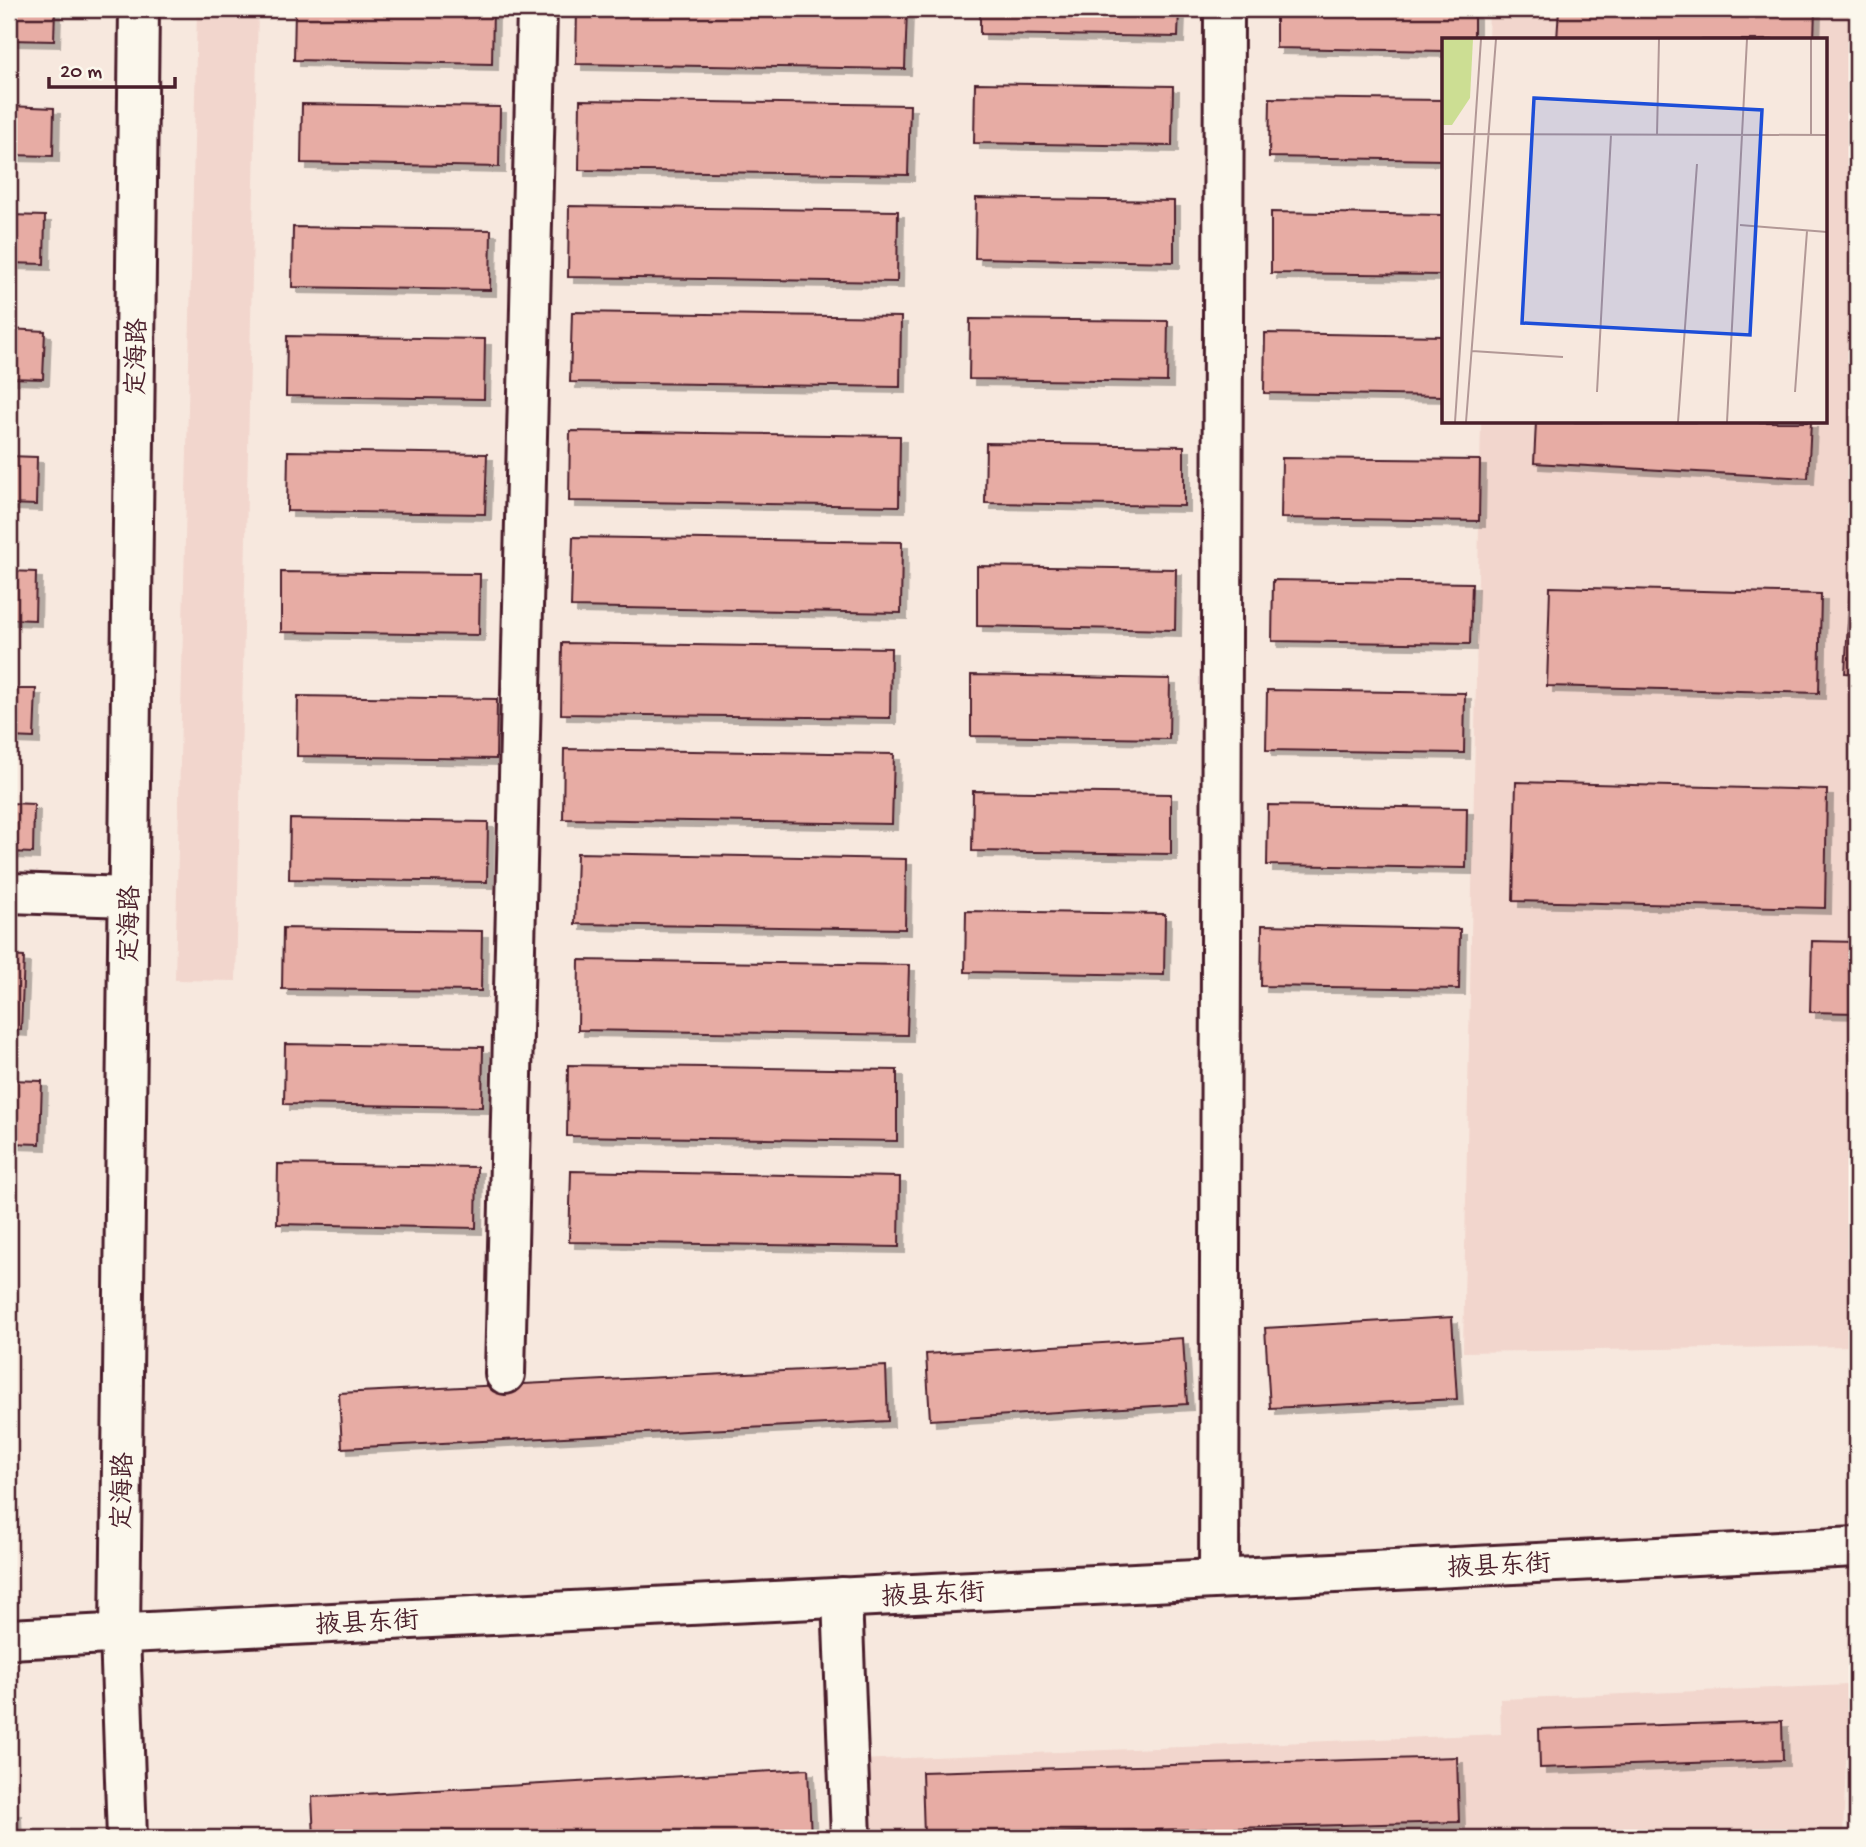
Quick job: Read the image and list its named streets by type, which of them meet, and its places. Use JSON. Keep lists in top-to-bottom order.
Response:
{
  "streets": {
    "street": ["定海路", "掖县东街"]
  },
  "crossings": [
    ["定海路", "掖县东街"]
  ],
  "scale_bar": "20 m"
}
